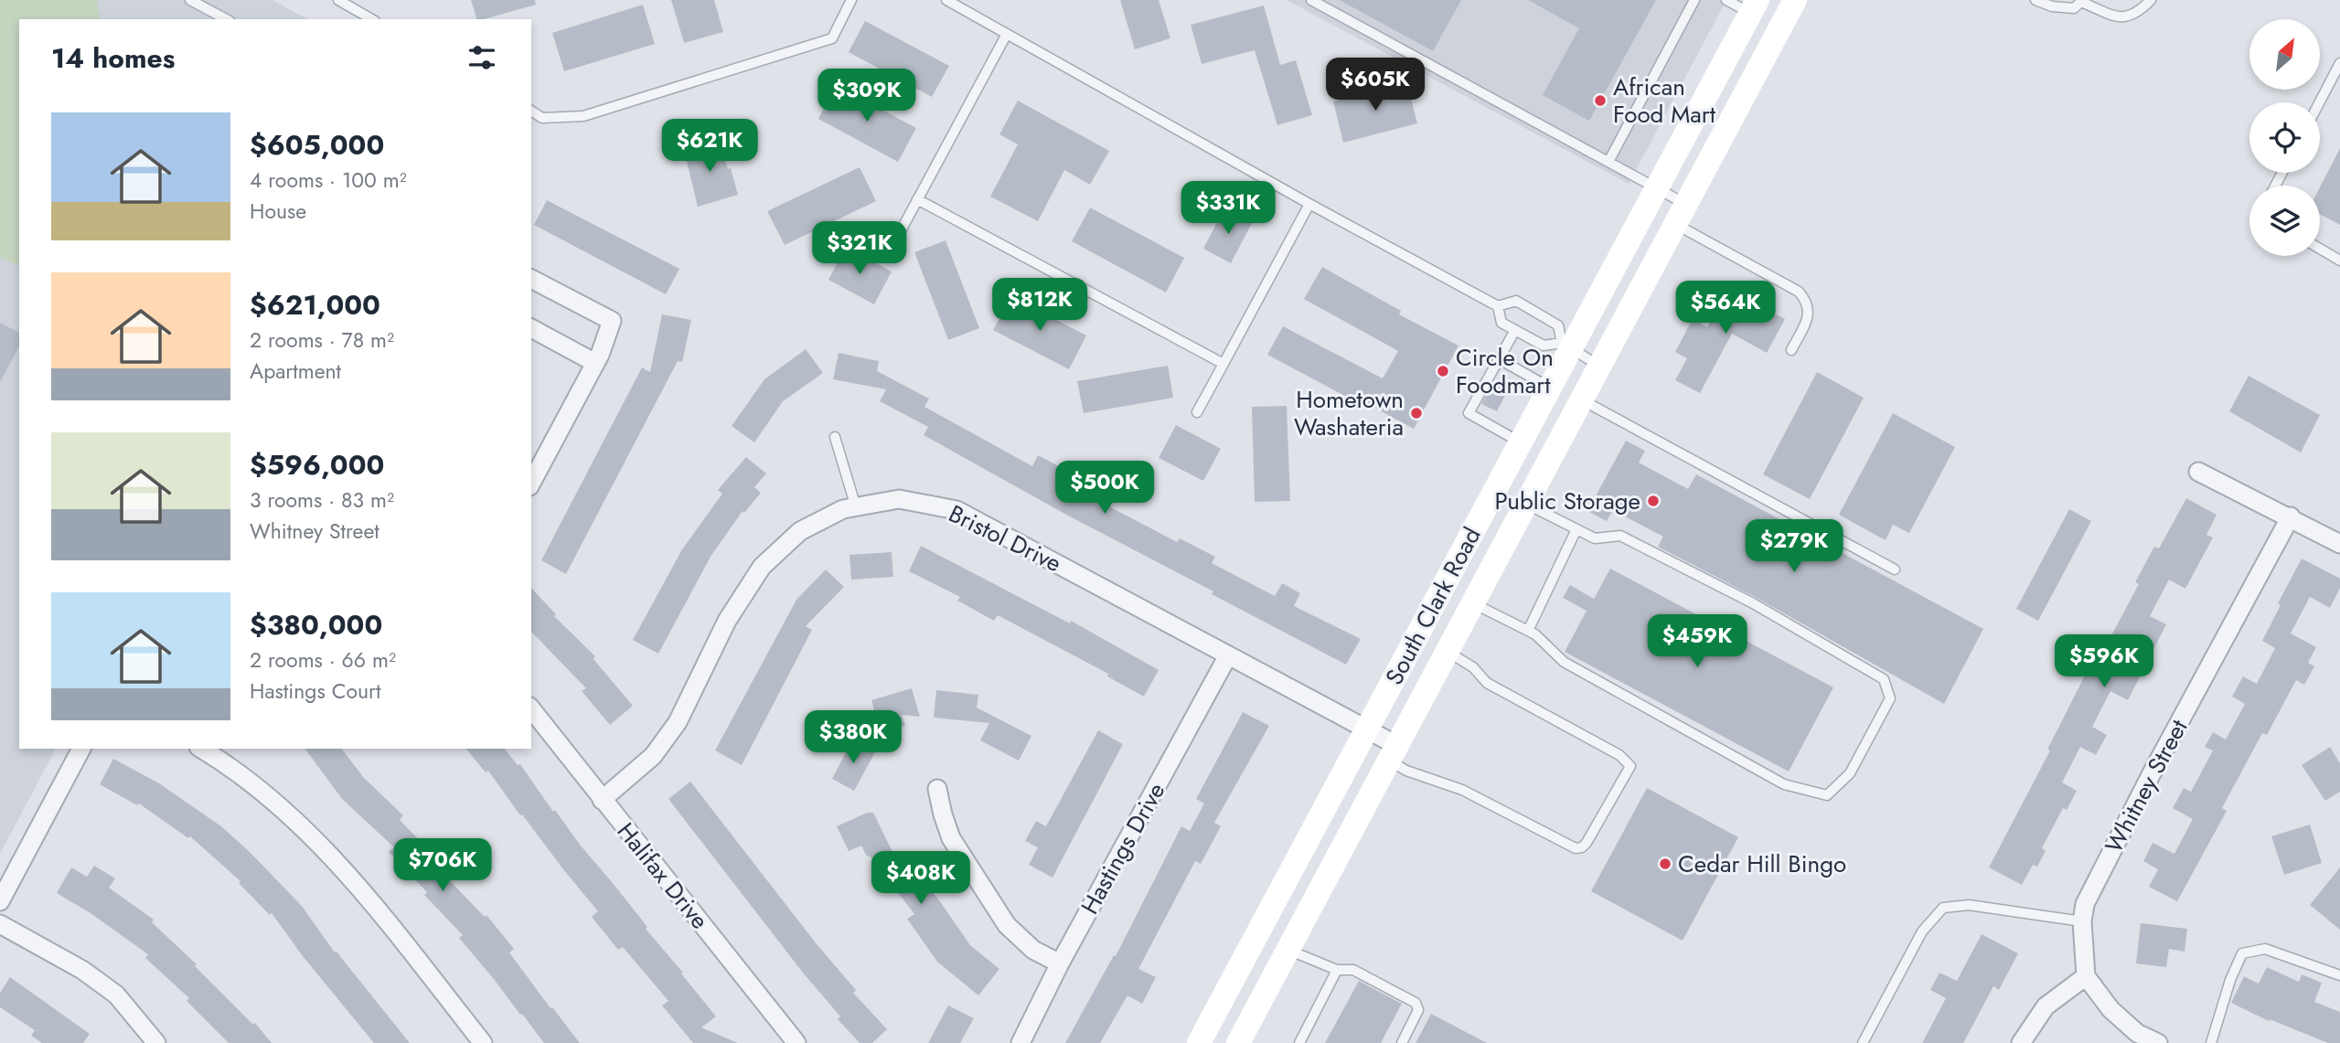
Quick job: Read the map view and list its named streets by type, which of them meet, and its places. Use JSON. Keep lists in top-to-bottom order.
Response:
{
  "streets": {
    "main road": ["South Clark Road"],
    "street": [
      "Bristol Drive",
      "Whitney Street",
      "Hastings Drive",
      "Halifax Drive"
    ]
  },
  "crossings": [
    ["Bristol Drive", "South Clark Road"],
    ["Bristol Drive", "Hastings Drive"],
    ["Bristol Drive", "Halifax Drive"]
  ],
  "places": [
    "African Food Mart",
    "Circle On Foodmart",
    "Hometown Washateria",
    "Public Storage",
    "Cedar Hill Bingo"
  ],
  "north": "top right",
  "page": {
    "heading": "14 homes",
    "price": [
      "$605K",
      "$309K",
      "$621K",
      "$331K",
      "$321K",
      "$812K",
      "$564K",
      "$500K",
      "$279K",
      "$459K",
      "$596K",
      "$380K",
      "$706K",
      "$408K"
    ],
    "list": [
      {
        "name": "$605,000",
        "note": "4 rooms · 100 m² · House"
      },
      {
        "name": "$621,000",
        "note": "2 rooms · 78 m² · Apartment"
      },
      {
        "name": "$596,000",
        "note": "3 rooms · 83 m² · Whitney Street"
      },
      {
        "name": "$380,000",
        "note": "2 rooms · 66 m² · Hastings Court"
      }
    ]
  }
}
